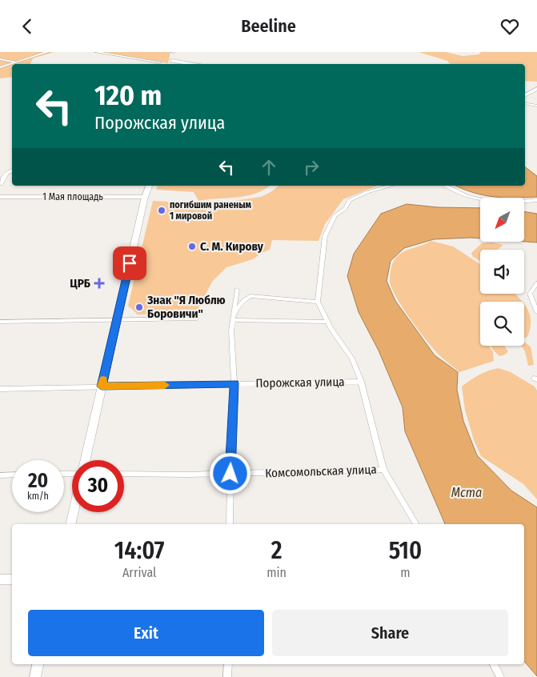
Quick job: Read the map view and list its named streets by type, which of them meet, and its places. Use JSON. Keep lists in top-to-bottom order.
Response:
{
  "streets": {
    "street": ["1 Мая площадь", "Порожская улица", "Комсомольская улица"]
  },
  "water": ["Мста"],
  "places": {
    "other": ["погибшим раненым 1 мировой", "С. М. Кирову", "Знак \"Я Люблю Боровичи\""],
    "health": ["ЦРБ"]
  },
  "north": "bottom left",
  "page": {
    "header": "Beeline",
    "turn": ["120 m", "Порожская улица"],
    "speed": "20 km/h",
    "limit": "30",
    "eta": [
      "14:07",
      "Arrival",
      "2",
      "min",
      "510",
      "m"
    ],
    "buttons": ["Exit", "Share"]
  }
}
